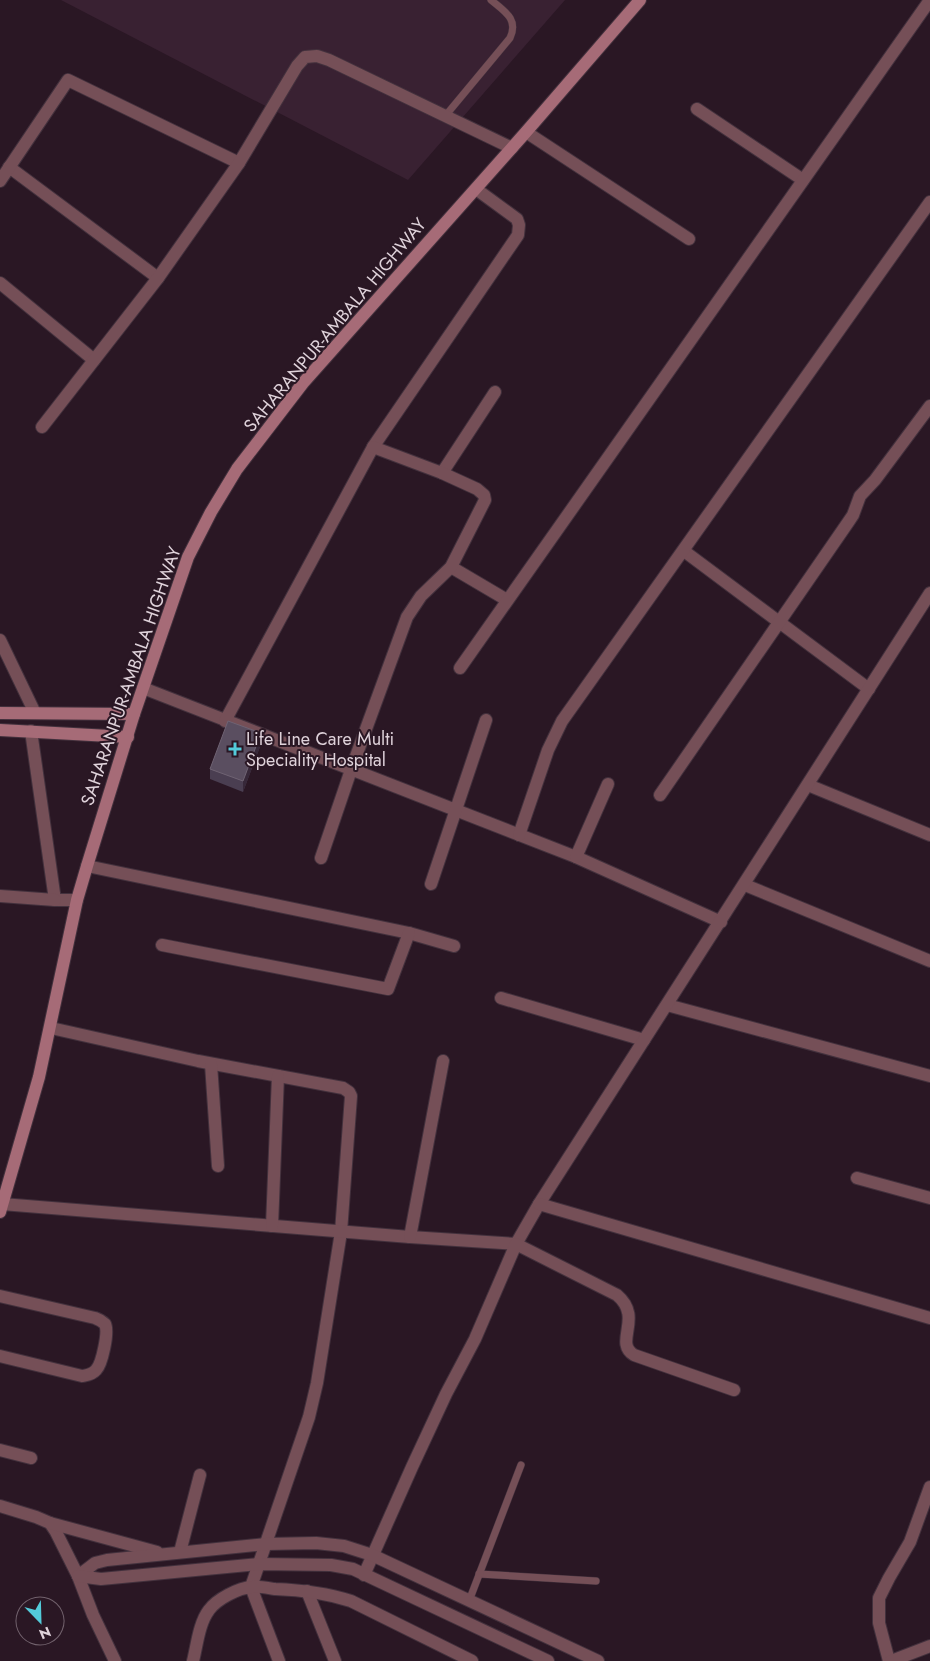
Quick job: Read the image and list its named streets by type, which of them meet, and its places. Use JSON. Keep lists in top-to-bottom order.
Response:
{
  "streets": {
    "main road": ["SAHARANPUR-AMBALA HIGHWAY"]
  },
  "places": {
    "health": ["Life Line Care Multi Speciality Hospital"]
  },
  "north": "bottom right"
}
